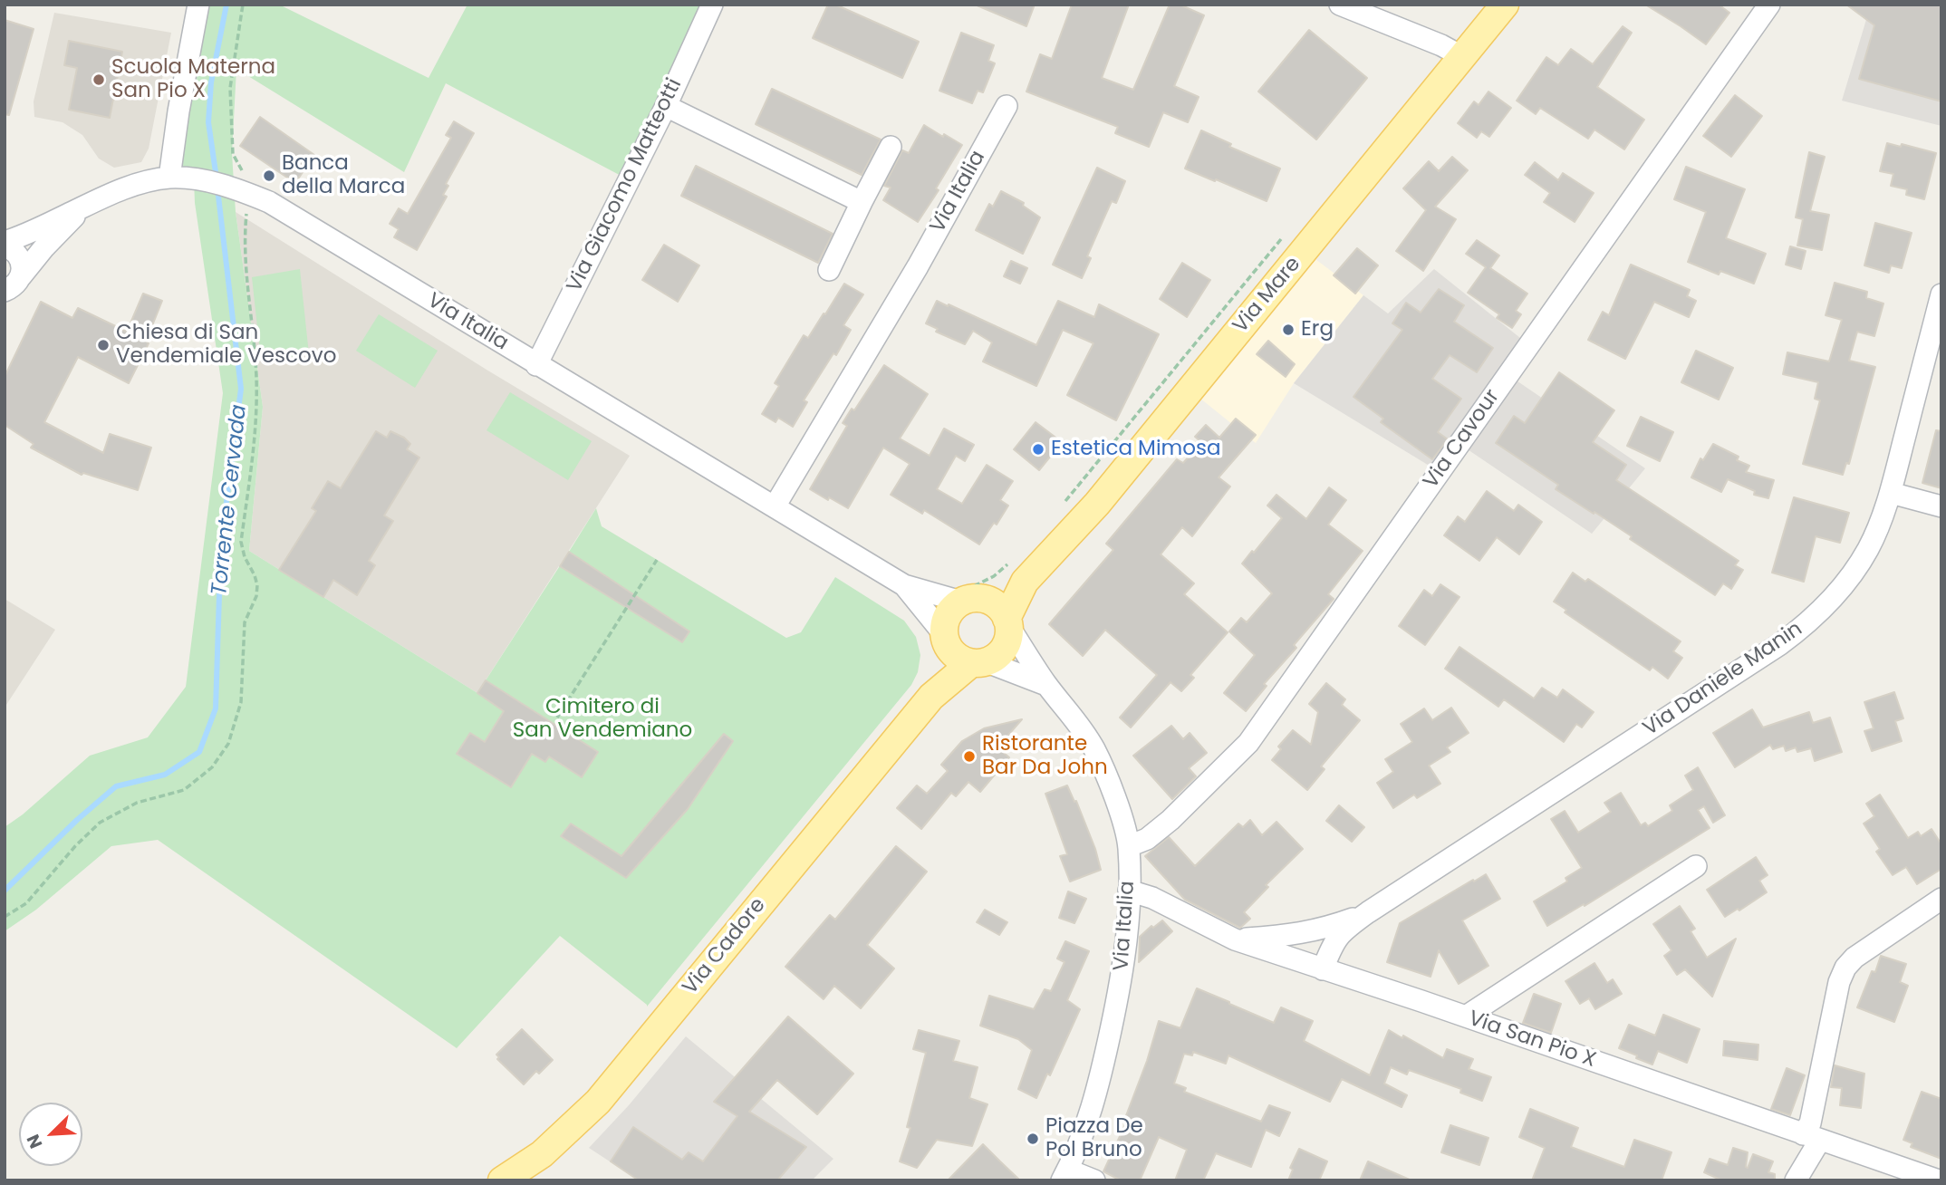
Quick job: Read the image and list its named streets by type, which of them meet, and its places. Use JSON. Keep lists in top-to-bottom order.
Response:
{
  "streets": {
    "main road": ["Via Mare", "Via Cadore"],
    "street": [
      "Via Giacomo Matteotti",
      "Via Italia",
      "Via Cavour",
      "Via Daniele Manin",
      "Via San Pio X"
    ]
  },
  "crossings": [
    ["Via Giacomo Matteotti", "Via Italia"],
    ["Via Italia", "Via Mare"],
    ["Via Italia", "Via Cavour"],
    ["Via Italia", "Via Cadore"],
    ["Via Italia", "Via San Pio X"],
    ["Via Mare", "Via Cadore"],
    ["Via Daniele Manin", "Via San Pio X"]
  ],
  "water": ["Torrente Cervada"],
  "parks": ["Cimitero di San Vendemiano"],
  "places": [
    "Scuola Materna San Pio X",
    "Banca della Marca",
    "Erg",
    "Chiesa di San Vendemiale Vescovo",
    "Estetica Mimosa",
    "Ristorante Bar Da John",
    "Piazza De Pol Bruno"
  ],
  "north": "bottom left"
}
